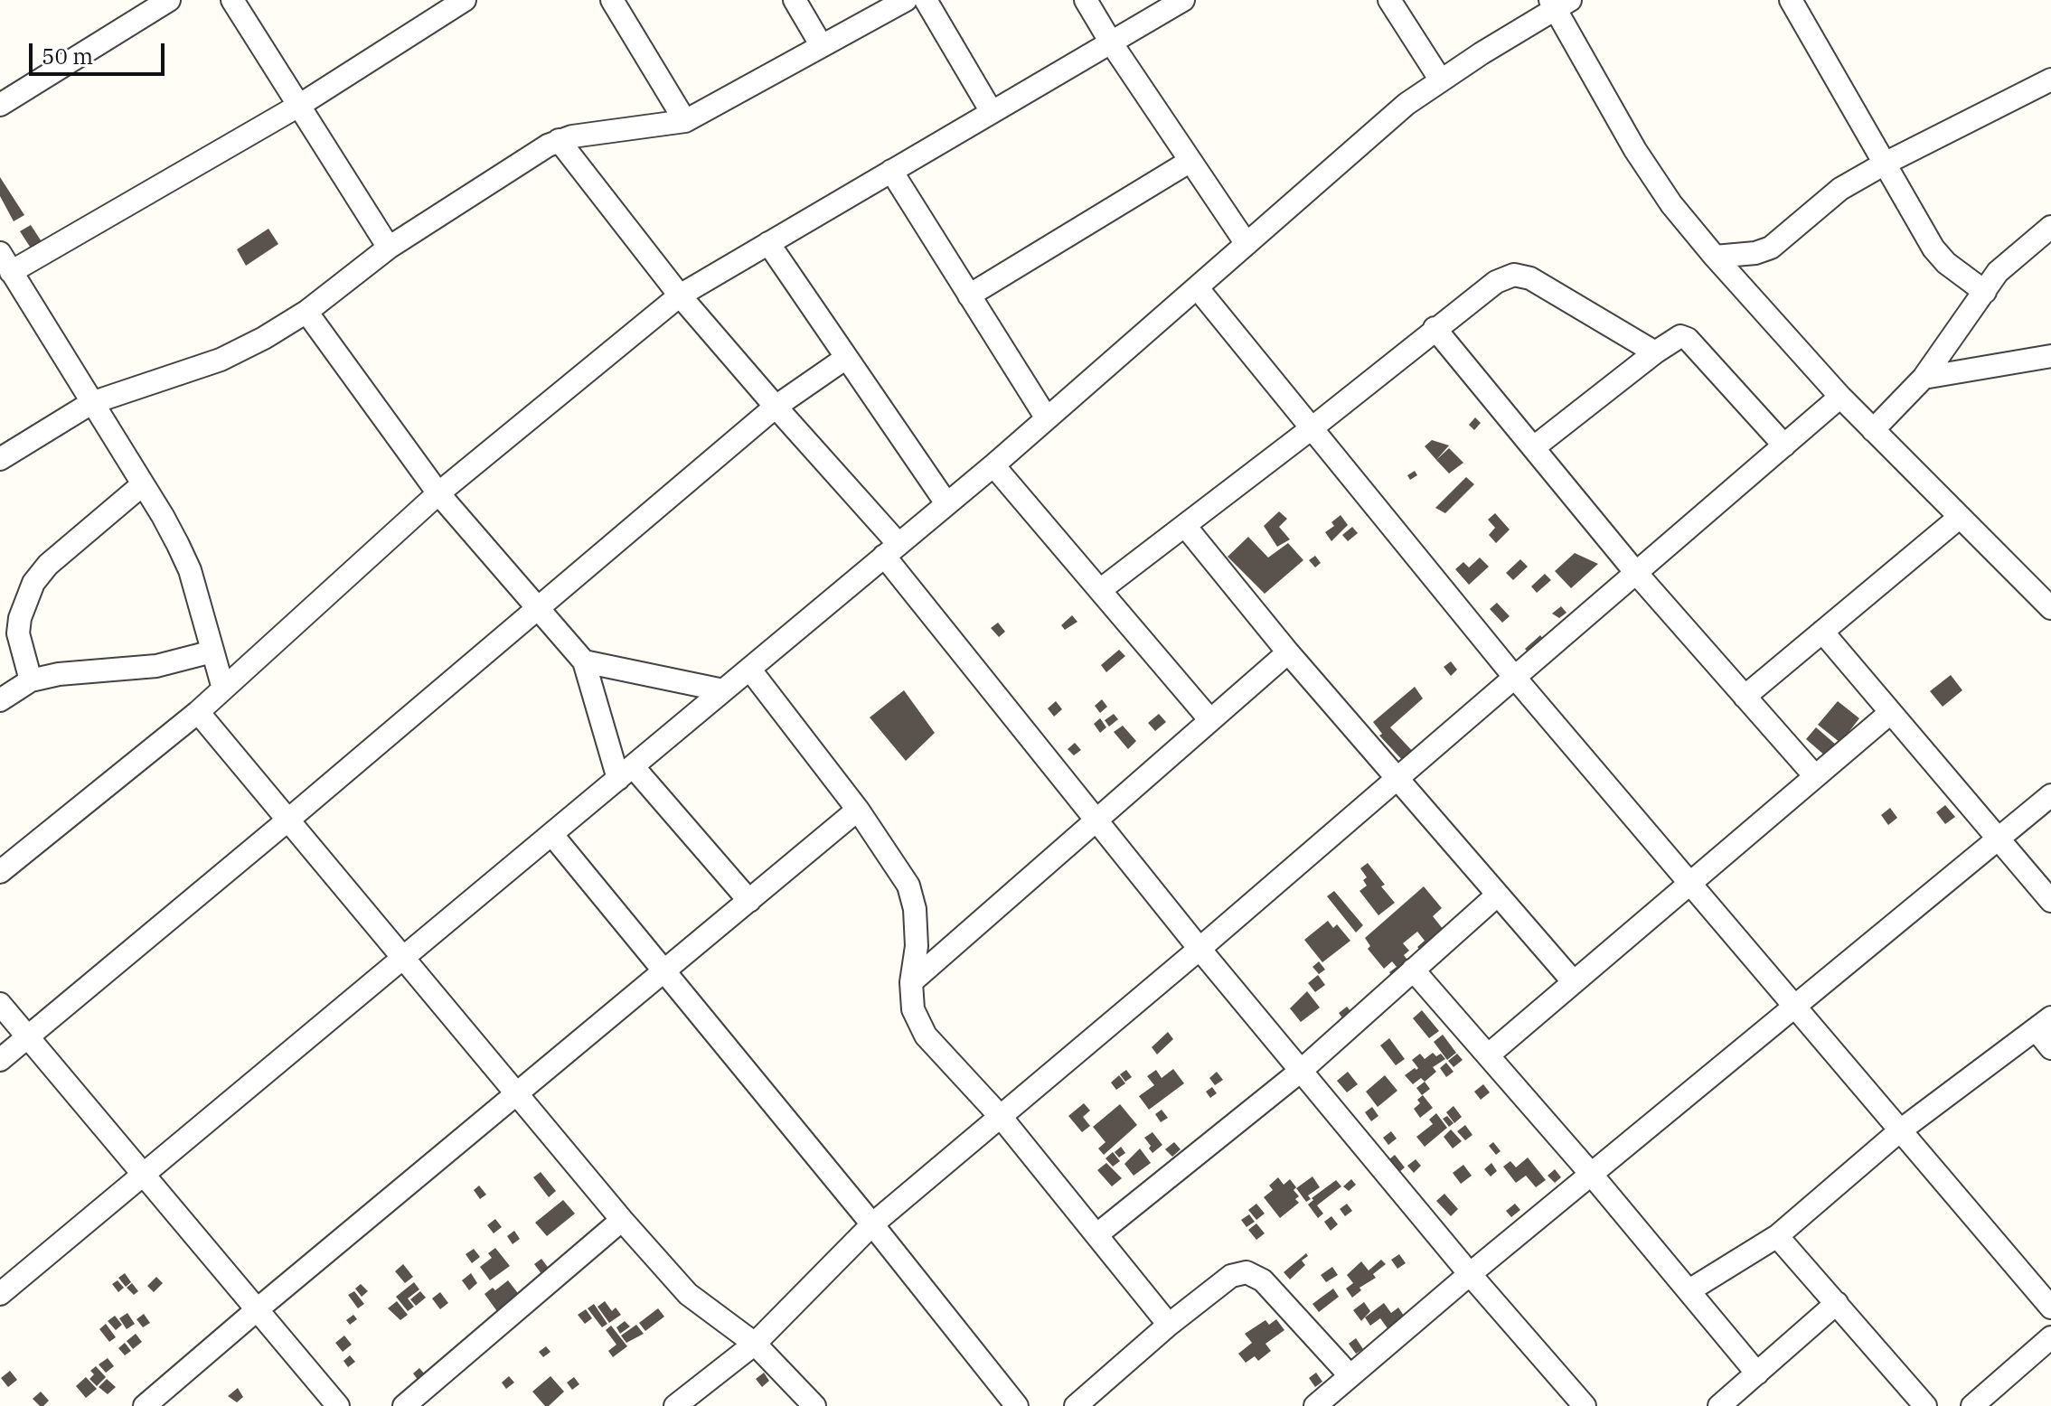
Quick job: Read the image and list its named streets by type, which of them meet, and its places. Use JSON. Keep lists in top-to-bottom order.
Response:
{
  "scale_bar": "50 m"
}
